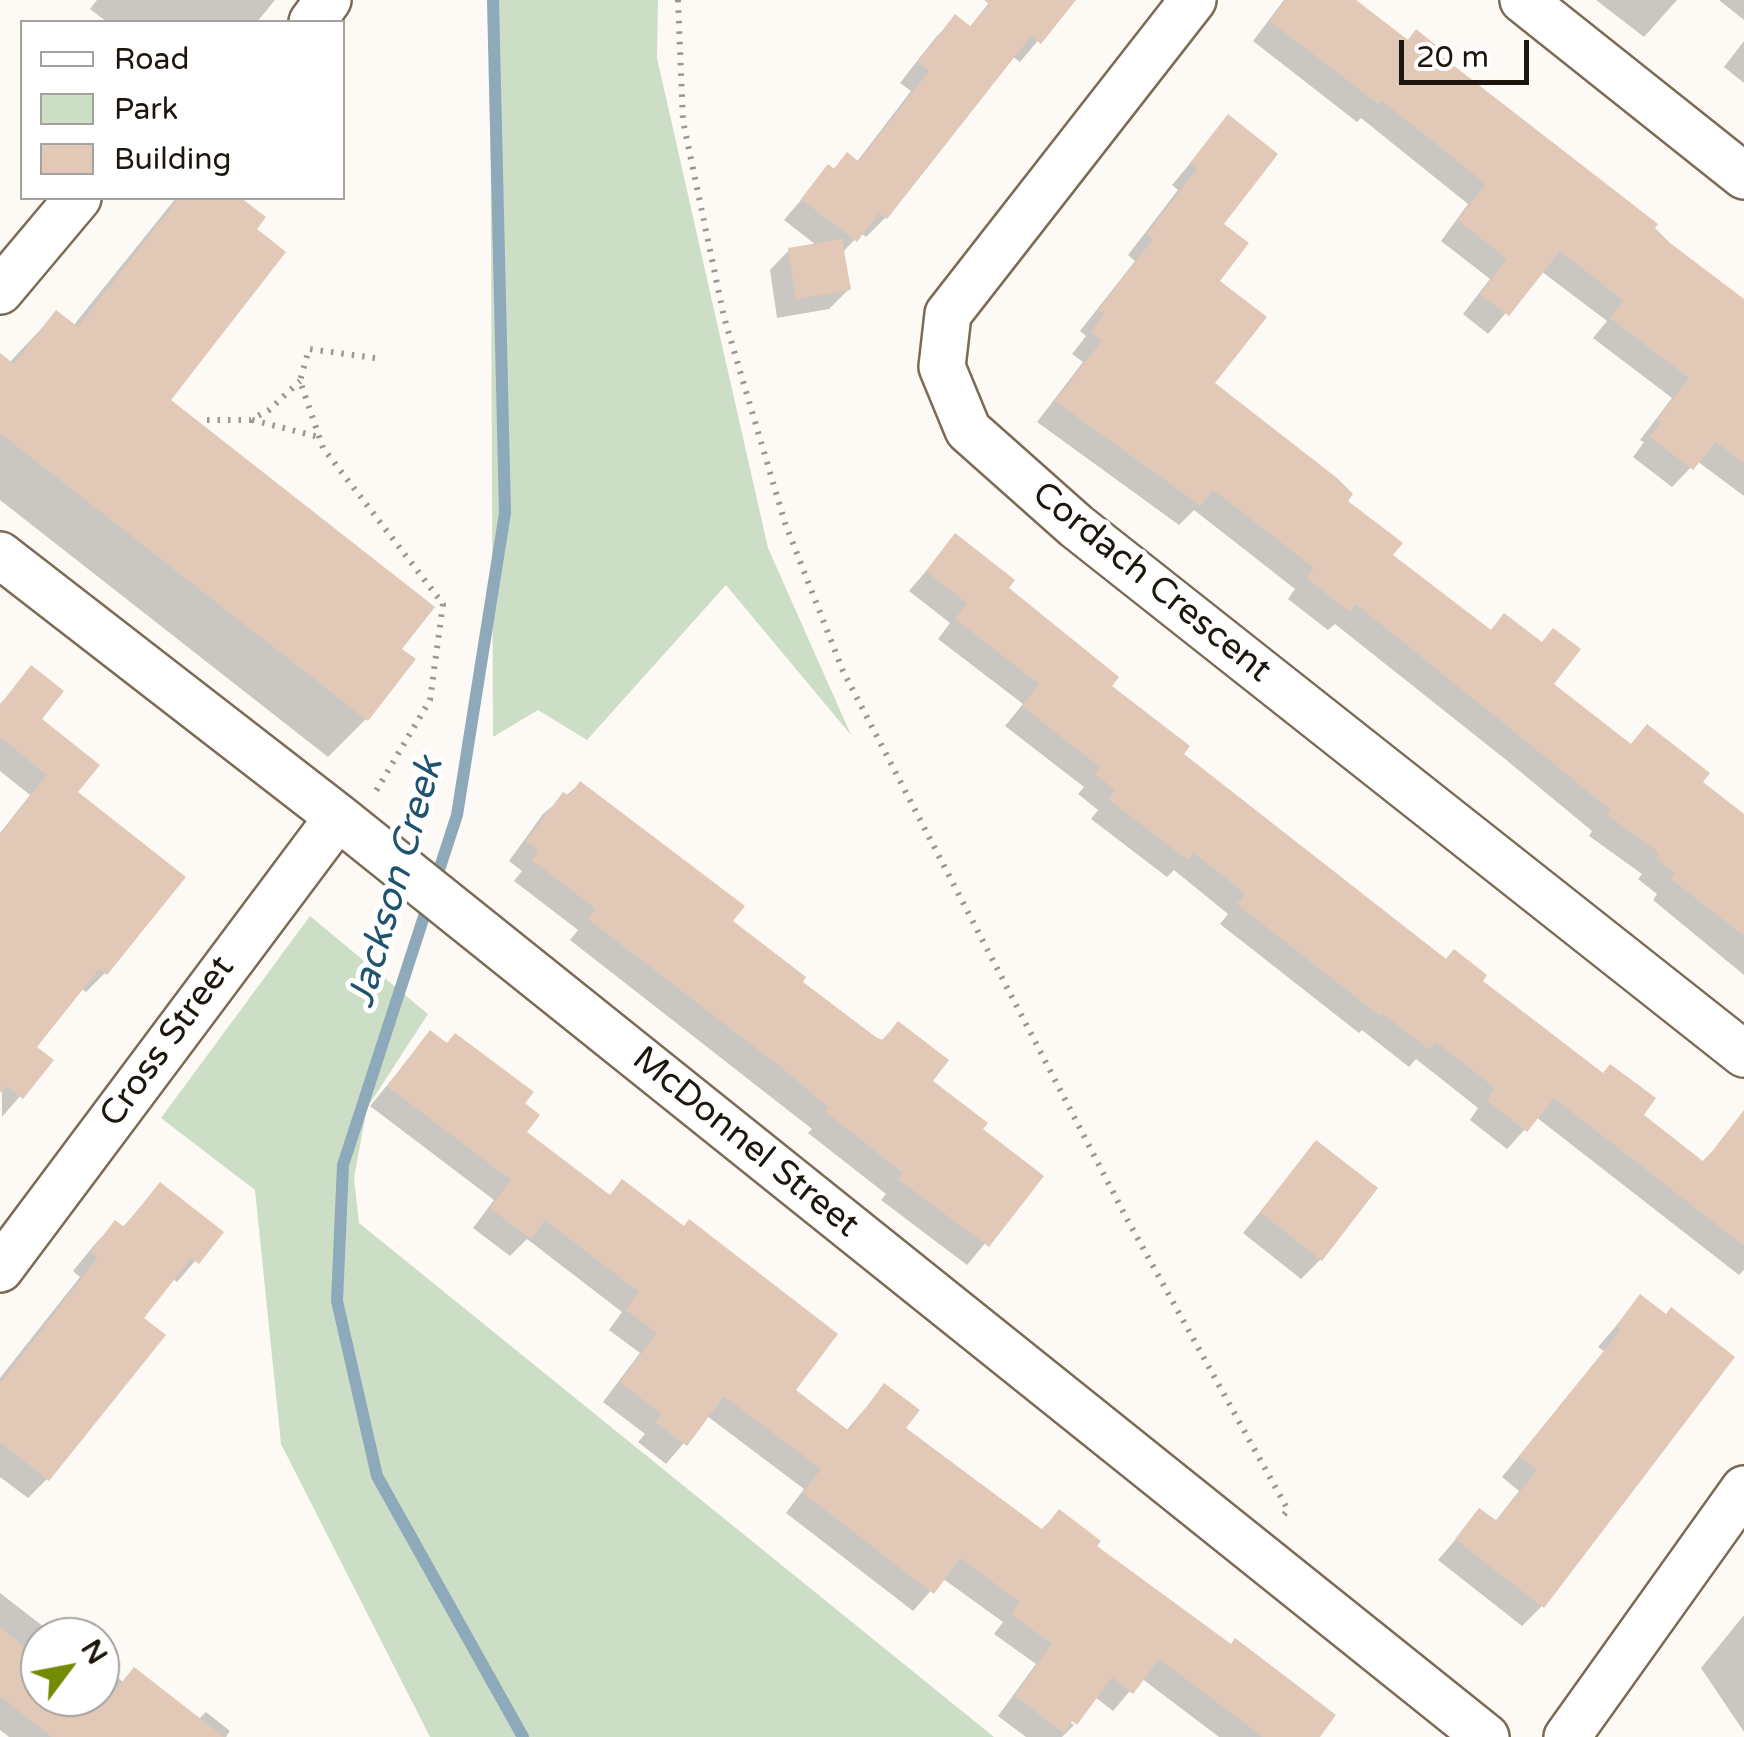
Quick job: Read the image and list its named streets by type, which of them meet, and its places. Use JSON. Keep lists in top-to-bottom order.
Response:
{
  "streets": {
    "street": ["Cordach Crescent", "Cross Street", "McDonnel Street"]
  },
  "crossings": [
    ["Cross Street", "McDonnel Street"]
  ],
  "water": ["Jackson Creek"],
  "legend": ["Road", "Park", "Building"],
  "scale_bar": "20 m",
  "north": "top right"
}
